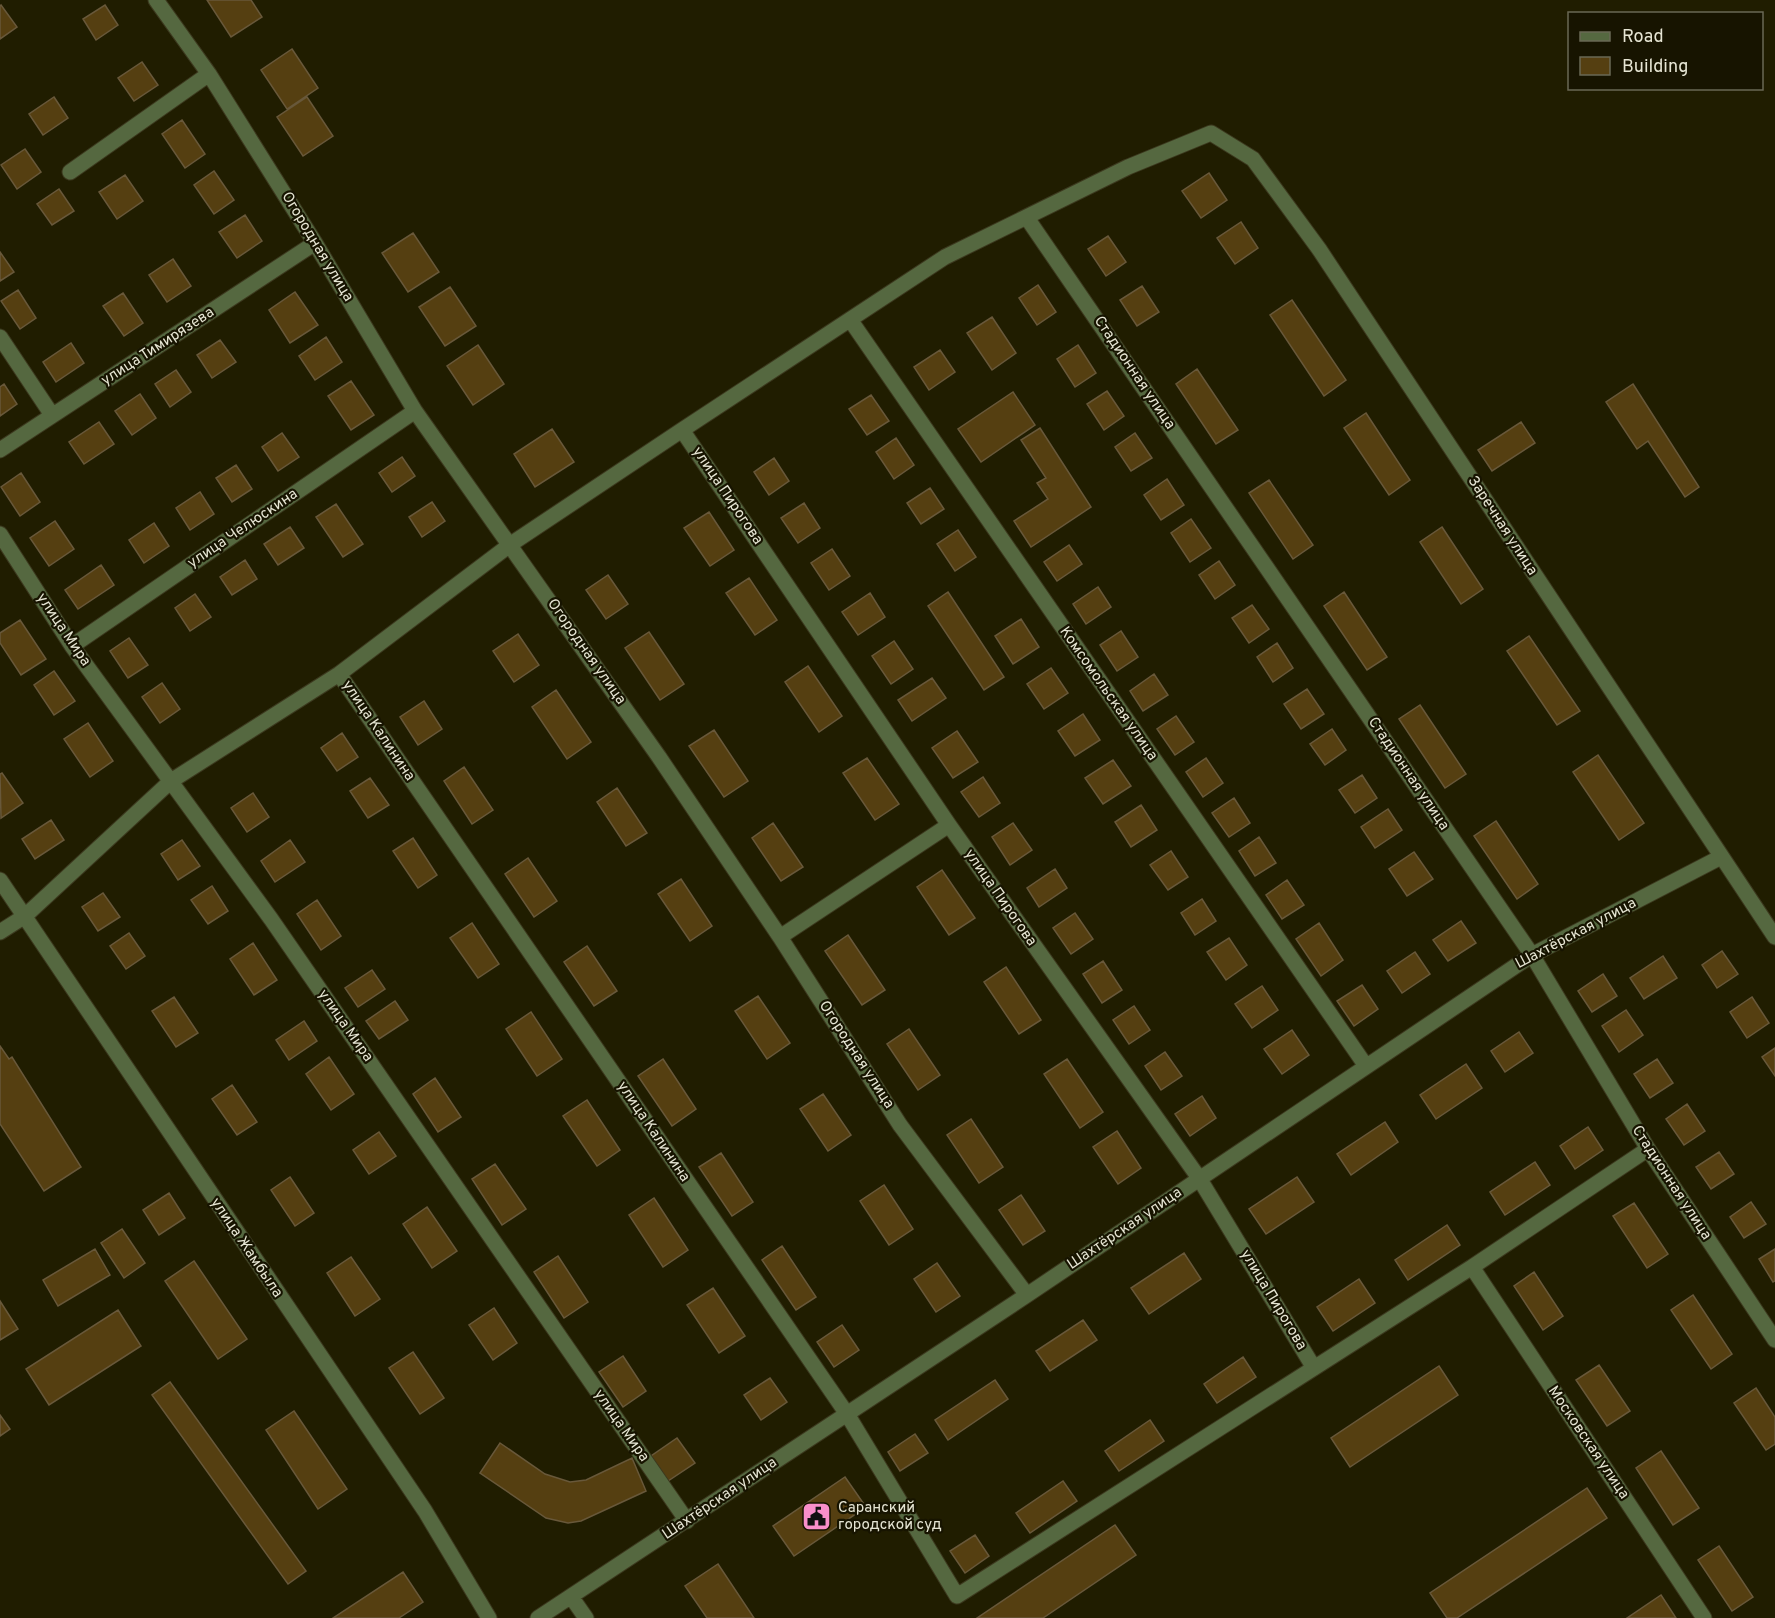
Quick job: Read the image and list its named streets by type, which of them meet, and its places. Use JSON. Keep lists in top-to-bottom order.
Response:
{
  "streets": {
    "street": [
      "Огородная улица",
      "улица Тимирязева",
      "Стадионная улица",
      "улица Пирогова",
      "Заречная улица",
      "улица Челюскина",
      "улица Мира",
      "Комсомольская улица",
      "улица Калинина",
      "Шахтёрская улица",
      "улица Жамбыла",
      "Московская улица"
    ]
  },
  "crossings": [
    ["Огородная улица", "улица Тимирязева"],
    ["Огородная улица", "улица Челюскина"],
    ["Огородная улица", "Шахтёрская улица"],
    ["Стадионная улица", "Заречная улица"],
    ["Стадионная улица", "Шахтёрская улица"],
    ["улица Пирогова", "улица Калинина"],
    ["улица Пирогова", "Шахтёрская улица"],
    ["Заречная улица", "Шахтёрская улица"],
    ["улица Челюскина", "улица Мира"],
    ["улица Мира", "Шахтёрская улица"],
    ["Комсомольская улица", "Шахтёрская улица"],
    ["улица Калинина", "Шахтёрская улица"]
  ],
  "places": {
    "public building": ["Саранский городской суд"]
  },
  "legend": ["Road", "Building"]
}
